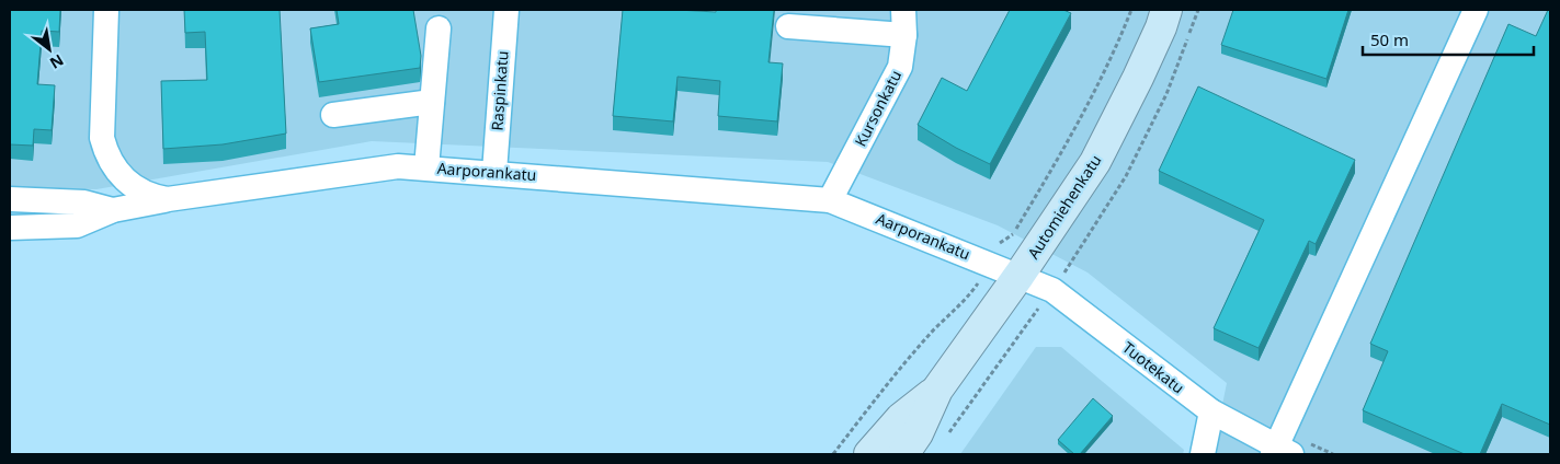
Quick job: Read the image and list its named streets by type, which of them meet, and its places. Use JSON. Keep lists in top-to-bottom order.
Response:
{
  "streets": {
    "main road": ["Automiehenkatu"],
    "street": [
      "Raspinkatu",
      "Kursonkatu",
      "Aarporankatu",
      "Tuotekatu"
    ]
  },
  "crossings": [
    ["Raspinkatu", "Aarporankatu"],
    ["Kursonkatu", "Aarporankatu"],
    ["Aarporankatu", "Automiehenkatu"],
    ["Aarporankatu", "Tuotekatu"],
    ["Automiehenkatu", "Tuotekatu"]
  ],
  "scale_bar": "50 m",
  "north": "bottom right"
}
